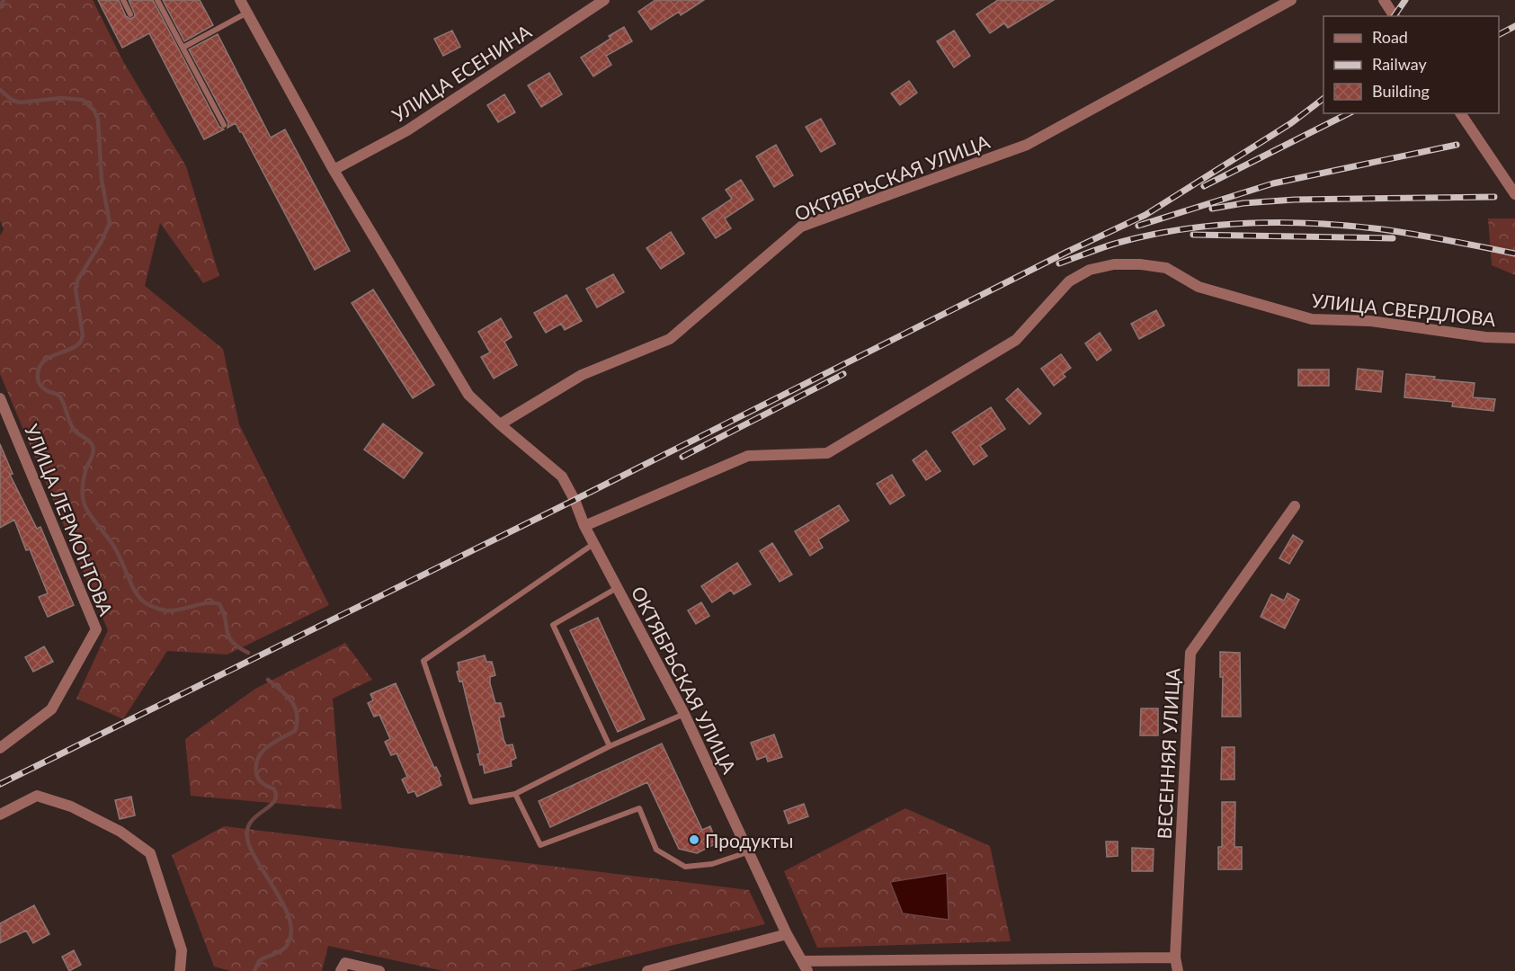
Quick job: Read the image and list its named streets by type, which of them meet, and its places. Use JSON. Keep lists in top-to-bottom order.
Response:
{
  "streets": {
    "street": [
      "УЛИЦА ЕСЕНИНА",
      "ОКТЯБРЬСКАЯ УЛИЦА",
      "УЛИЦА СВЕРДЛОВА",
      "УЛИЦА ЛЕРМОНТОВА",
      "ВЕСЕННЯЯ УЛИЦА"
    ]
  },
  "crossings": [
    ["ОКТЯБРЬСКАЯ УЛИЦА", "УЛИЦА СВЕРДЛОВА"]
  ],
  "places": ["Продукты"],
  "legend": ["Road", "Railway", "Building"]
}
